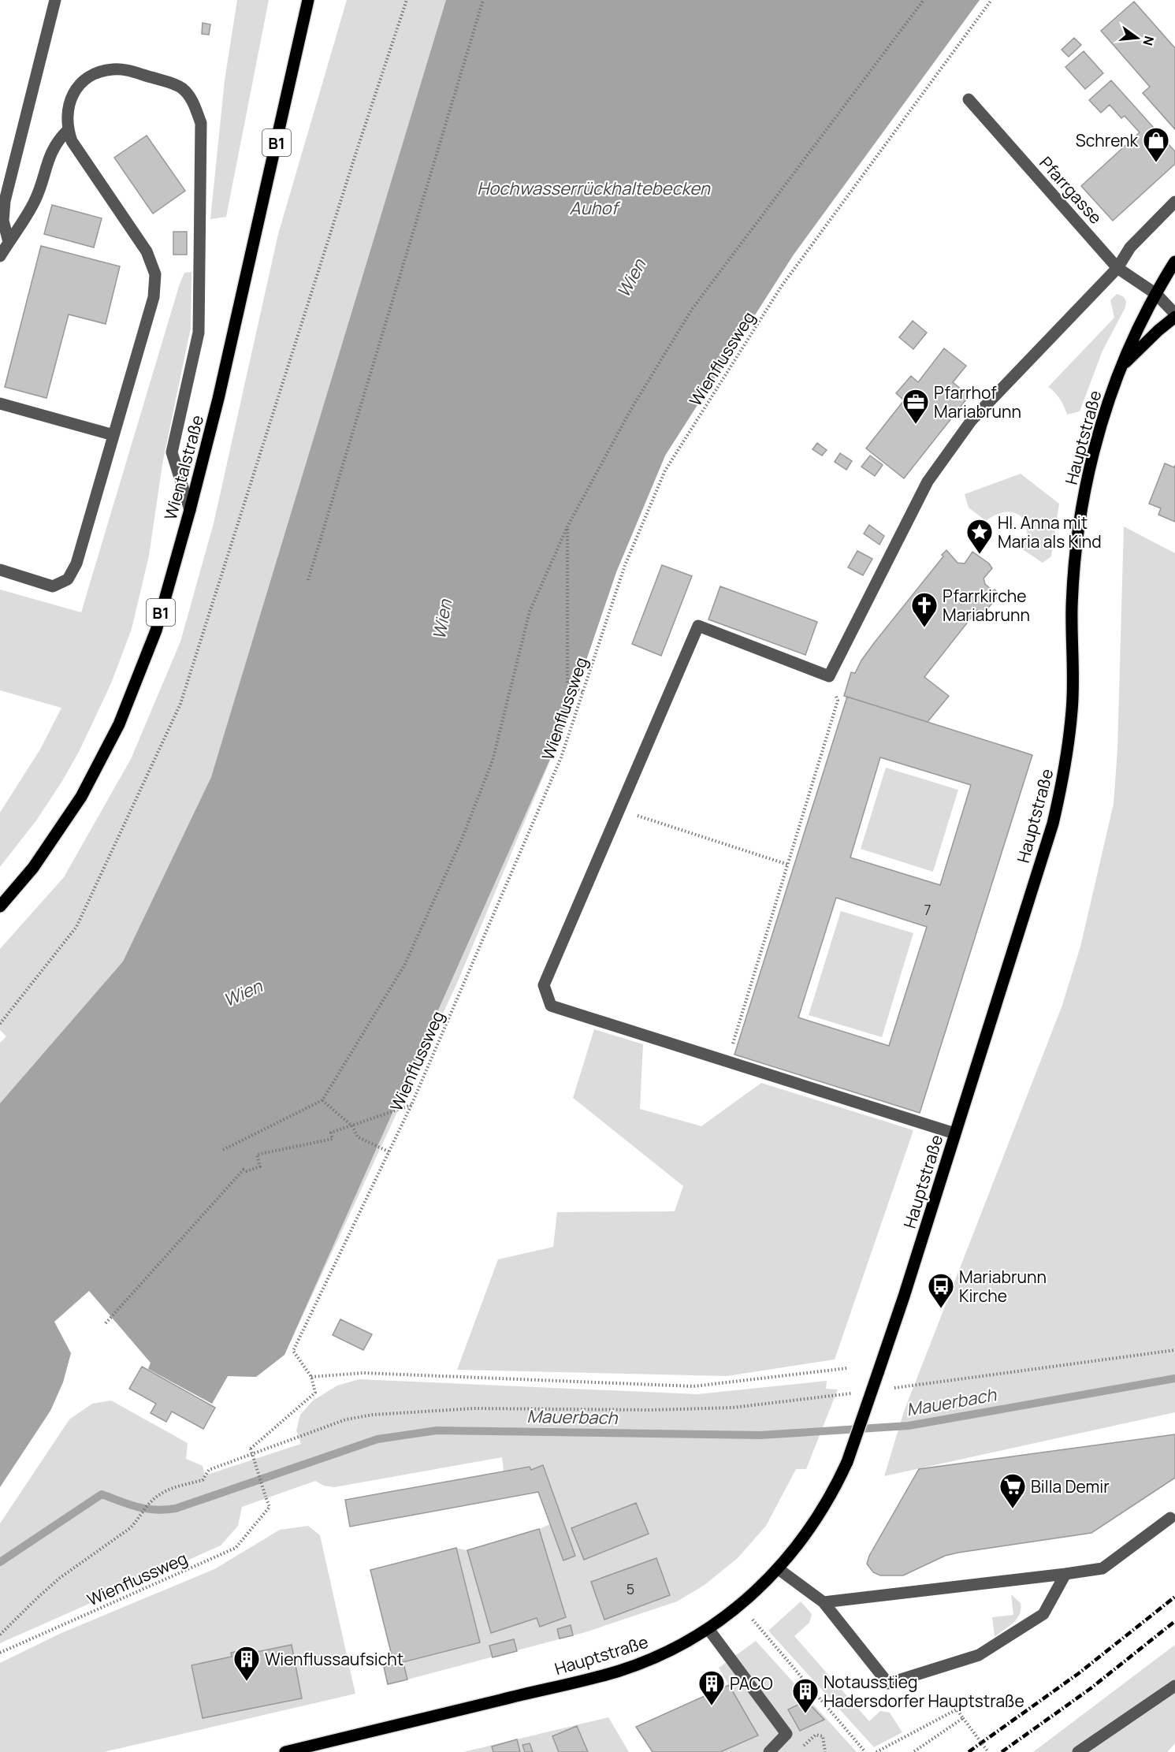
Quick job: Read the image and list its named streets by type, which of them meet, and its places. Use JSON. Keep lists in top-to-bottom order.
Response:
{
  "streets": {
    "main road": ["B1", "Hauptstraße", "Wientalstraße"],
    "street": ["Pfarrgasse"],
    "path": ["Wienflussweg"]
  },
  "crossings": [
    ["Pfarrgasse", "Hauptstraße"]
  ],
  "water": ["Hochwasserrückhaltebecken Auhof", "Wien", "Mauerbach"],
  "places": {
    "shop": ["Schrenk"],
    "office": ["Pfarrhof Mariabrunn"],
    "place": ["Hl. Anna mit Maria als Kind"],
    "church": ["Pfarrkirche Mariabrunn"],
    "bus stop": ["Mariabrunn Kirche"],
    "supermarket": ["Billa Demir"],
    "building": ["Wienflussaufsicht", "PACO", "Notausstieg Hadersdorfer Hauptstraße"]
  },
  "house_numbers": ["7", "5"],
  "north": "right"
}
